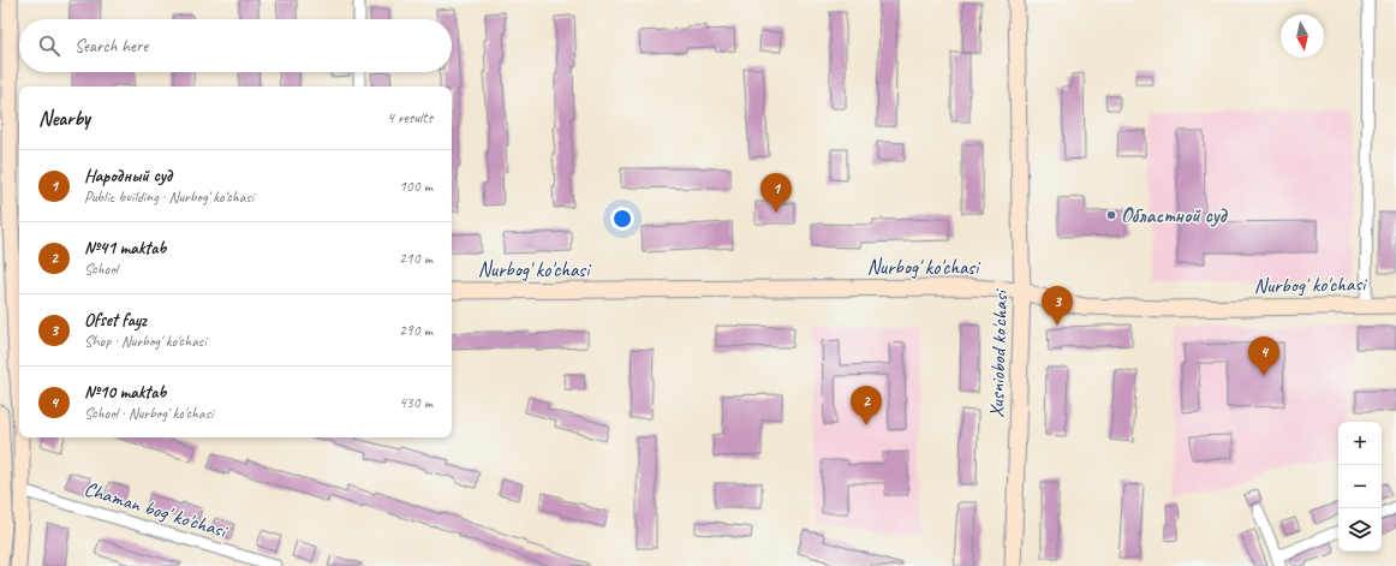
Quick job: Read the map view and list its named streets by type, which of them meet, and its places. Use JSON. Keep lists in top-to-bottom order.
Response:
{
  "streets": {
    "street": ["Nurbog' ko'chasi", "Xusniobod ko'chasi", "Chaman bog' ko'chasi"]
  },
  "crossings": [
    ["Nurbog' ko'chasi", "Xusniobod ko'chasi"]
  ],
  "places": ["Областной суд"],
  "north": "bottom",
  "page": {
    "search": "Search here",
    "heading": ["Nearby", "4 results"],
    "list": [
      {
        "mark": "1",
        "name": "Народный суд",
        "note": "Public building · Nurbog' ko'chasi",
        "value": "100 m"
      },
      {
        "mark": "2",
        "name": "№41 maktab",
        "note": "School",
        "value": "210 m"
      },
      {
        "mark": "3",
        "name": "Ofset fayz",
        "note": "Shop · Nurbog' ko'chasi",
        "value": "290 m"
      },
      {
        "mark": "4",
        "name": "№10 maktab",
        "note": "School · Nurbog' ko'chasi",
        "value": "430 m"
      }
    ],
    "pins": [
      "1",
      "3",
      "4",
      "2"
    ],
    "map_buttons": ["+", "−"]
  }
}
